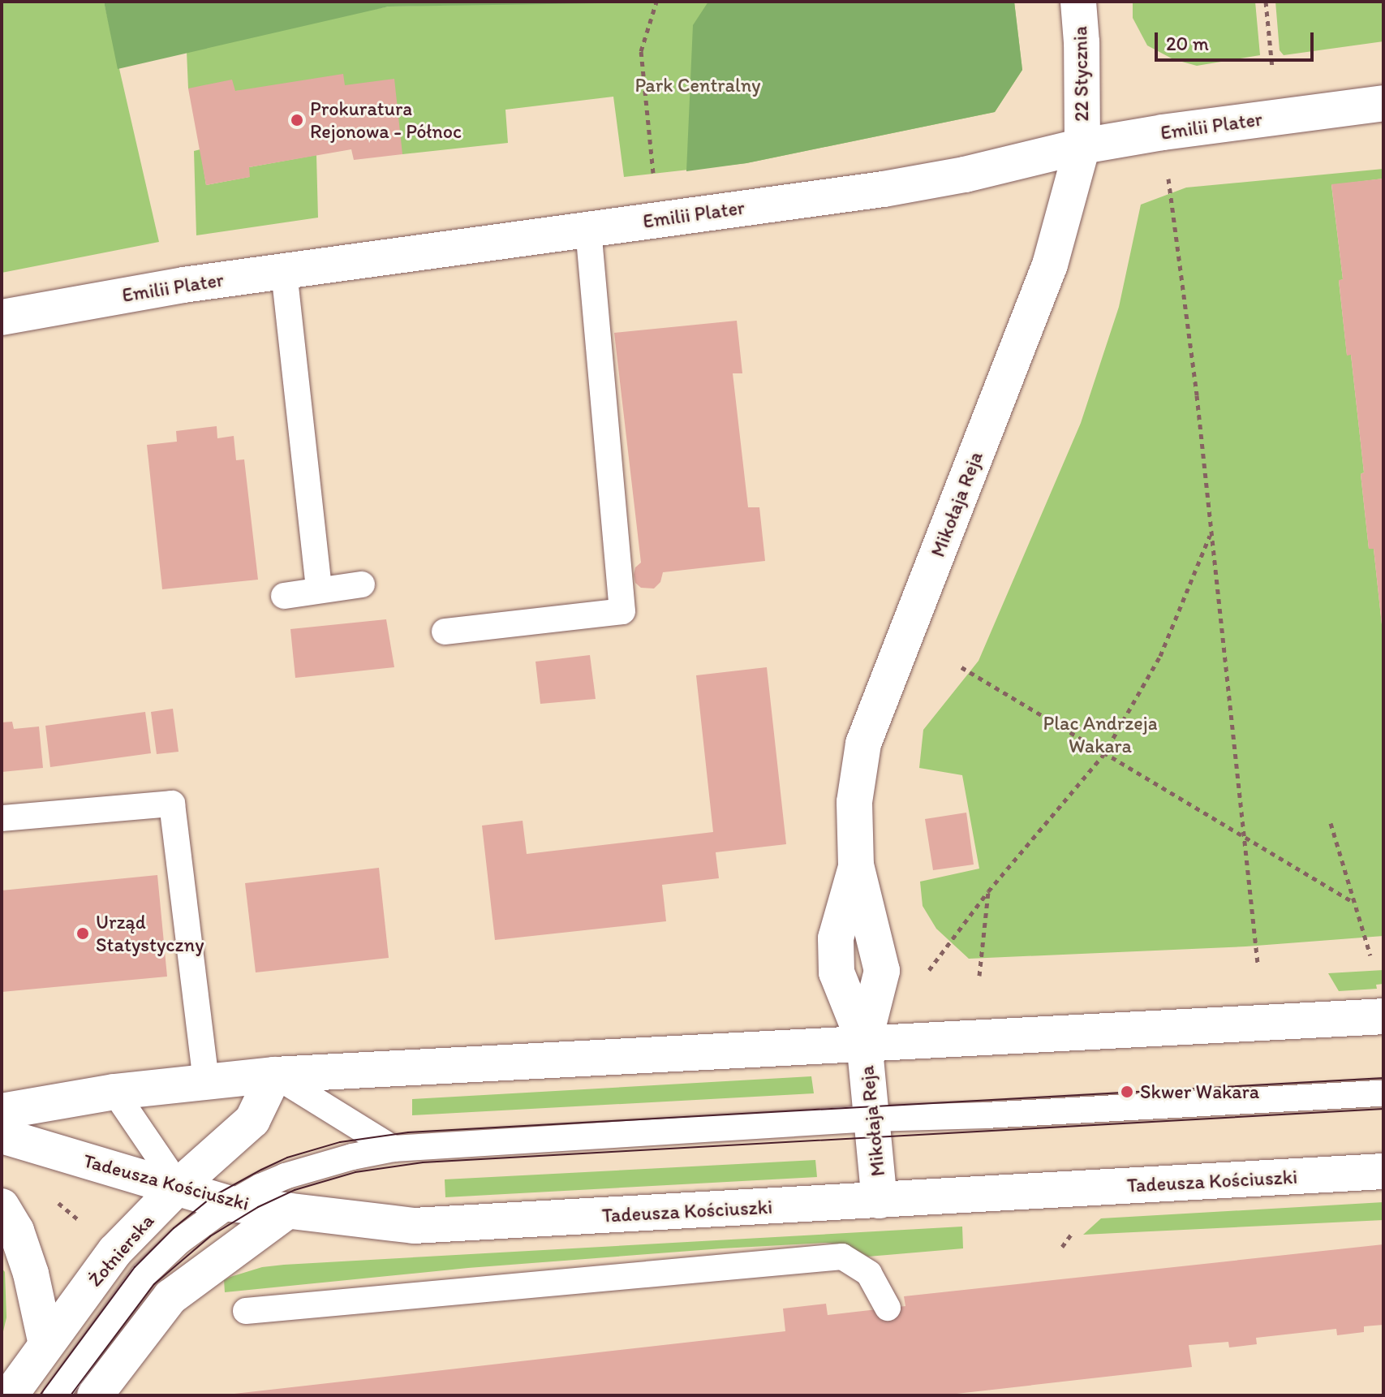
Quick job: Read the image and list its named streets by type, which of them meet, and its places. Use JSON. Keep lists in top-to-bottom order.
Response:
{
  "streets": {
    "street": [
      "22 Stycznia",
      "Emilii Plater",
      "Mikołaja Reja",
      "Tadeusza Kościuszki",
      "Żołnierska"
    ]
  },
  "crossings": [
    ["22 Stycznia", "Emilii Plater"],
    ["22 Stycznia", "Mikołaja Reja"],
    ["Emilii Plater", "Mikołaja Reja"],
    ["Mikołaja Reja", "Tadeusza Kościuszki"],
    ["Tadeusza Kościuszki", "Żołnierska"]
  ],
  "parks": ["Park Centralny", "Plac Andrzeja Wakara"],
  "places": ["Prokuratura Rejonowa - Północ", "Urząd Statystyczny", "Skwer Wakara"],
  "scale_bar": "20 m"
}
